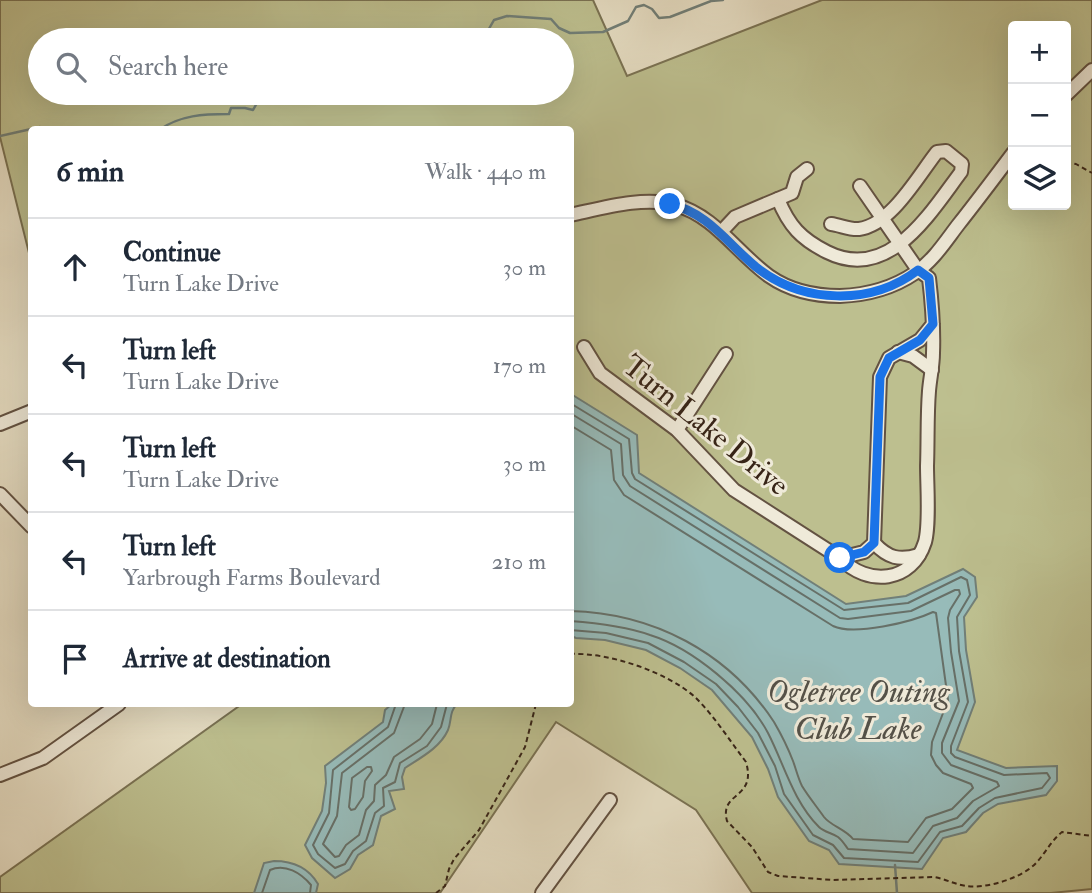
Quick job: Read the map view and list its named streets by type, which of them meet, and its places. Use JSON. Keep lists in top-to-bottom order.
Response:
{
  "streets": {
    "street": ["Turn Lake Drive"]
  },
  "water": ["Ogletree Outing Club Lake"],
  "page": {
    "map_buttons": ["+", "−"],
    "search": "Search here",
    "heading": ["6 min", "Walk · 440 m"],
    "list": [
      ["Continue", "Turn Lake Drive", "30 m"],
      ["Turn left", "Turn Lake Drive", "170 m"],
      ["Turn left", "Turn Lake Drive", "30 m"],
      ["Turn left", "Yarbrough Farms Boulevard", "210 m"],
      "Arrive at destination"
    ]
  }
}
